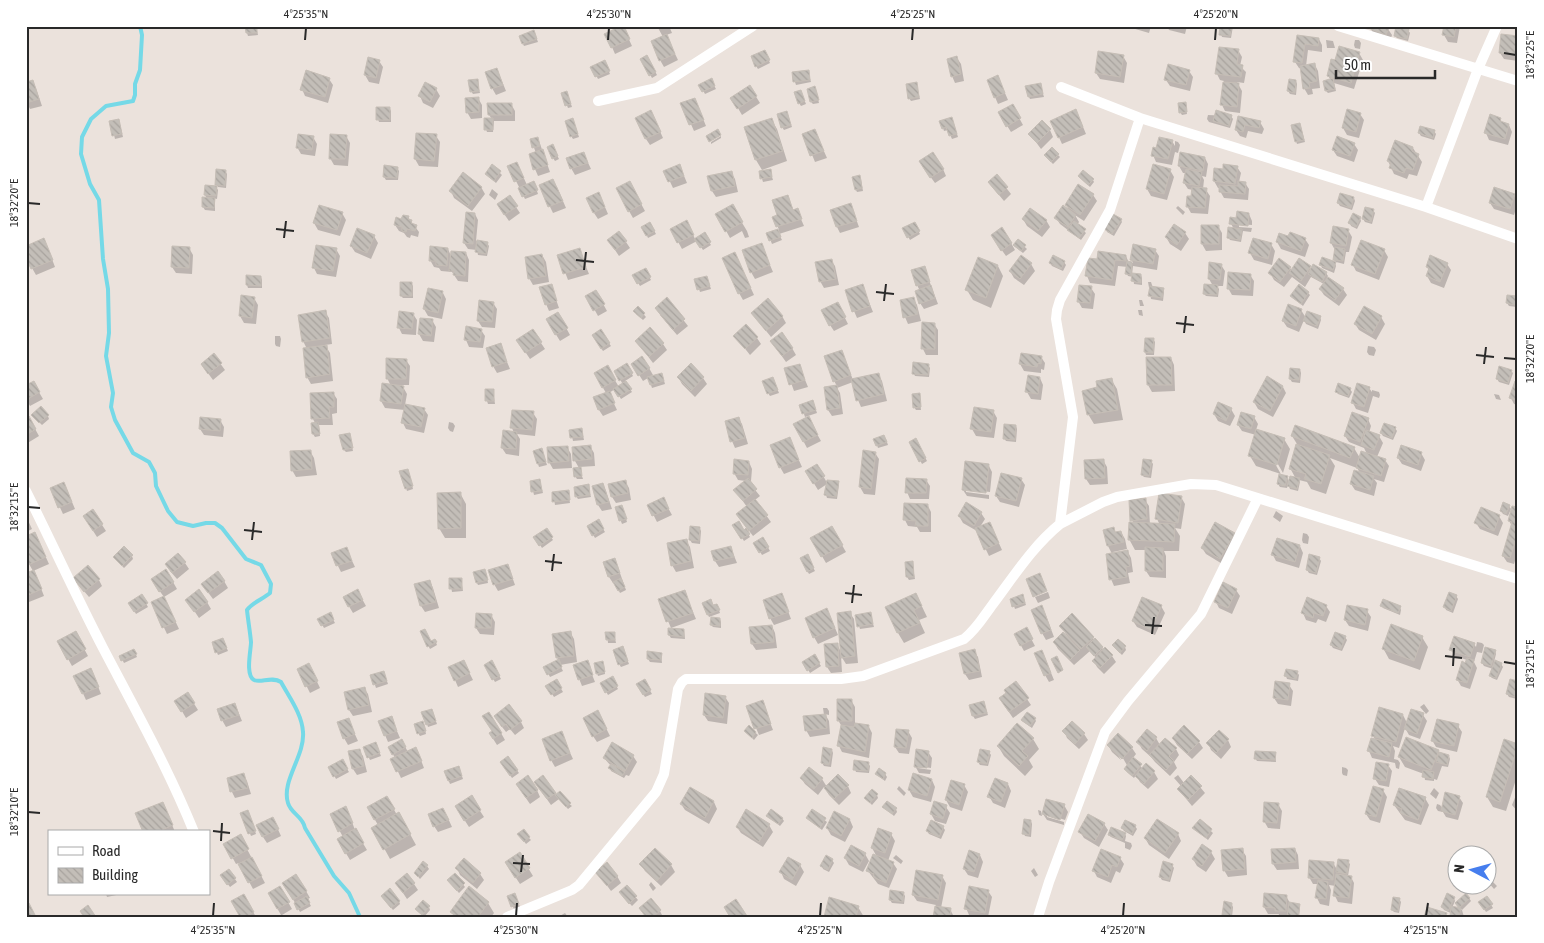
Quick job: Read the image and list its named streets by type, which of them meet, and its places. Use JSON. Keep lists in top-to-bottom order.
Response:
{
  "legend": ["Road", "Building"],
  "scale_bar": "50 m",
  "north": "left",
  "coordinates": [
    "4°25'35\"N",
    "4°25'30\"N",
    "4°25'25\"N",
    "4°25'20\"N",
    "18°32'25\"E",
    "18°32'20\"E",
    "18°32'15\"E",
    "18°32'10\"E",
    "4°25'15\"N"
  ]
}
